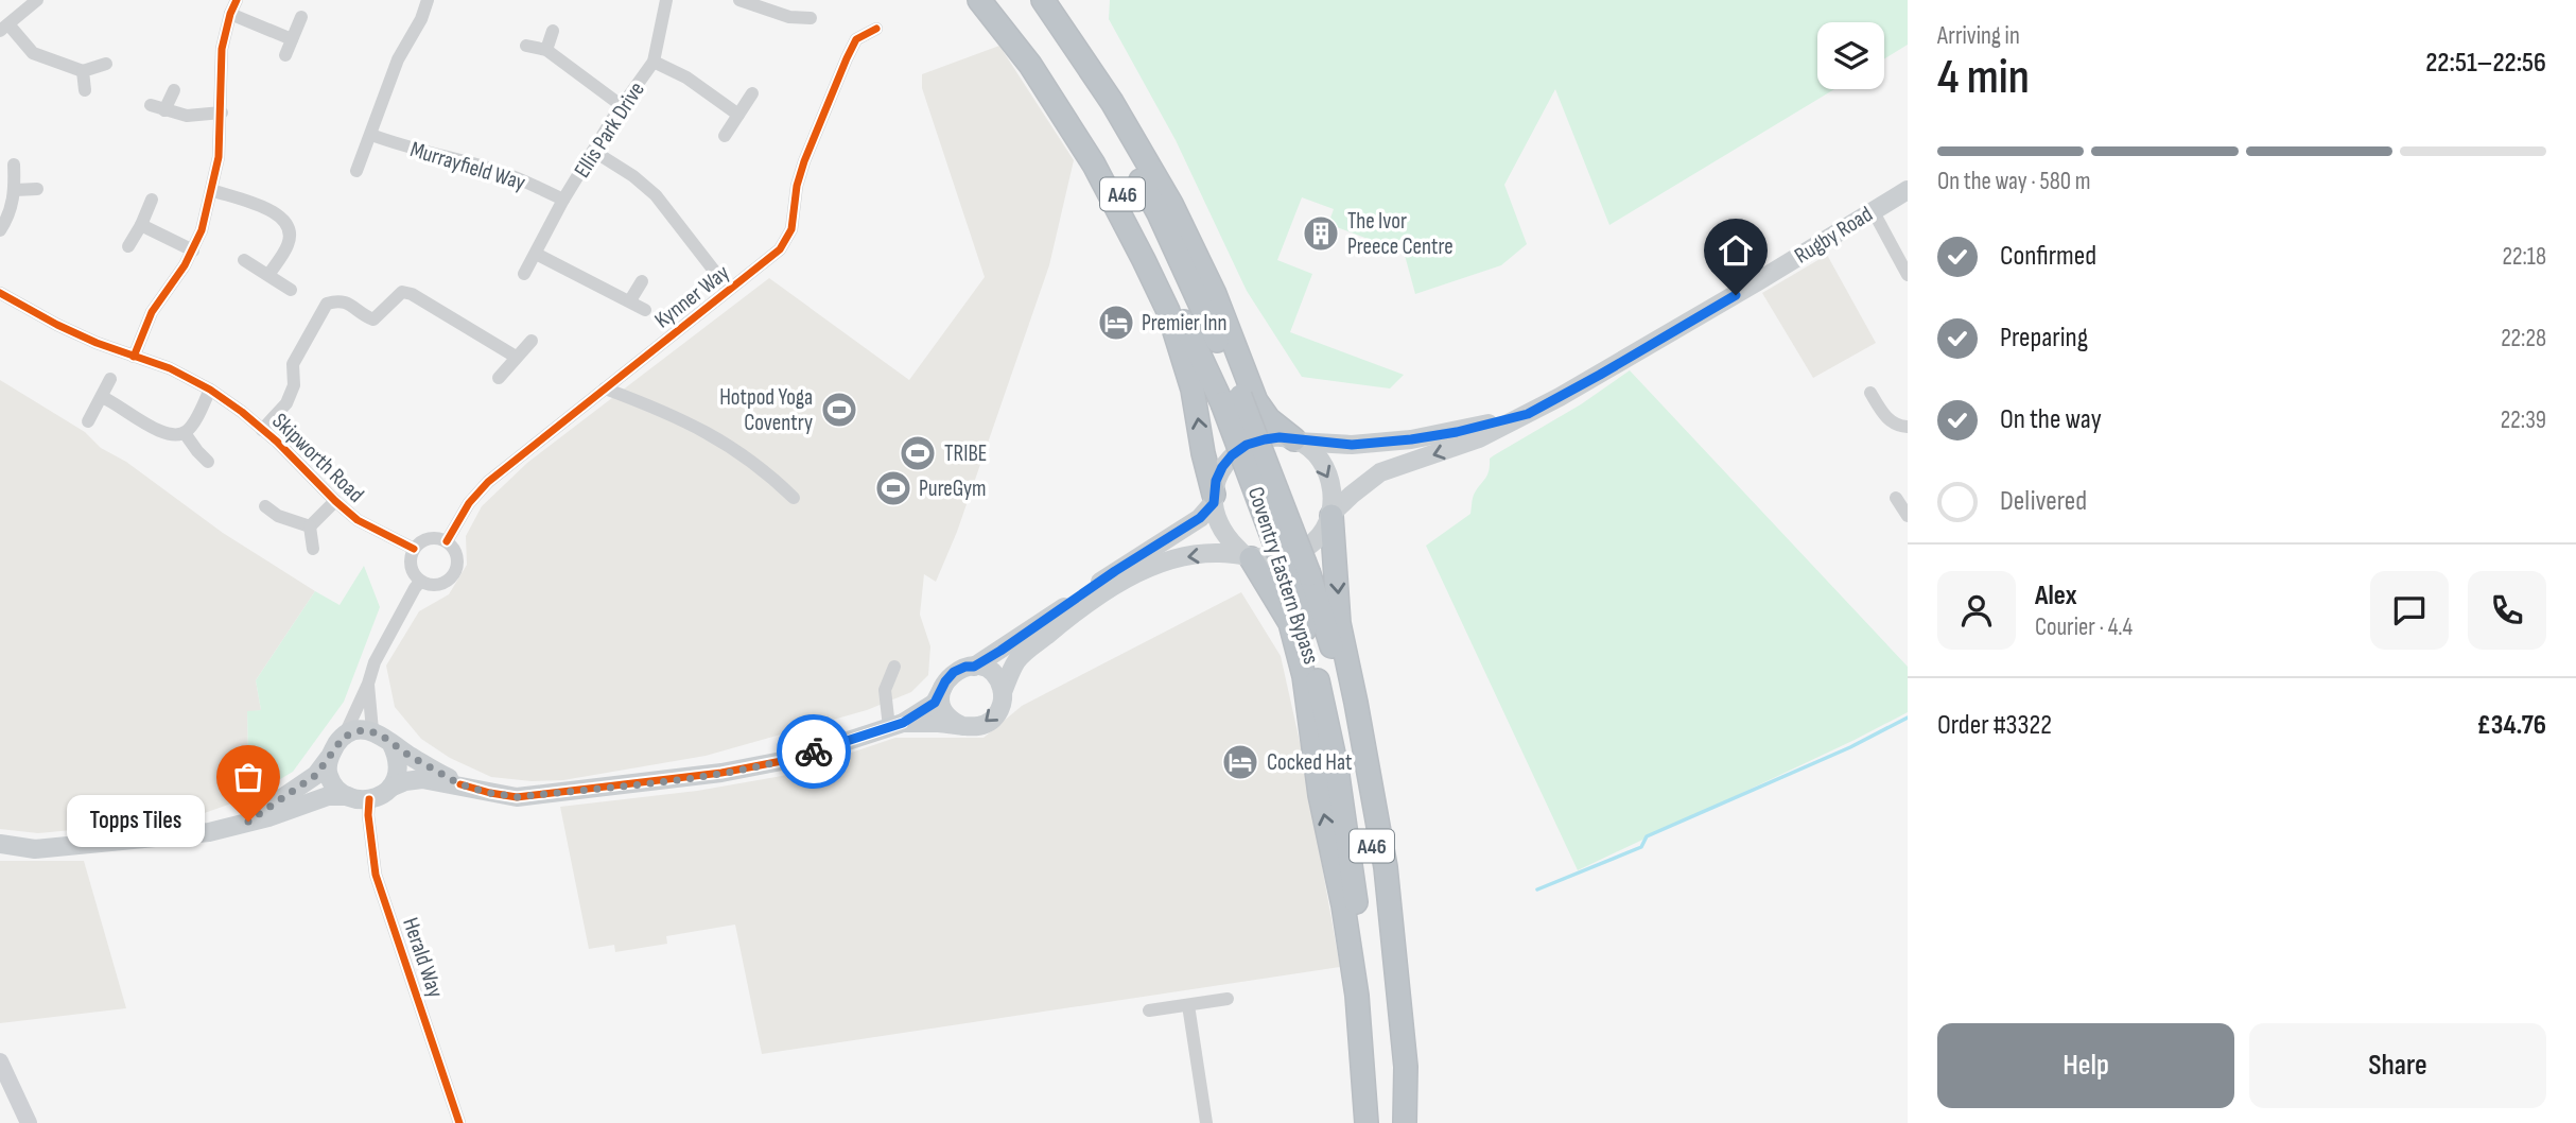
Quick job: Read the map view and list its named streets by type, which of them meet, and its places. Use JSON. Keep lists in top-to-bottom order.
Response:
{
  "streets": {
    "highway": ["A46", "Coventry Eastern Bypass"],
    "main road": ["Rugby Road"],
    "street": [
      "Ellis Park Drive",
      "Murrayfield Way",
      "Kynner Way",
      "Skipworth Road",
      "Herald Way"
    ]
  },
  "crossings": [
    ["Ellis Park Drive", "Murrayfield Way"],
    ["Kynner Way", "Skipworth Road"]
  ],
  "places": {
    "building": ["The Ivor Preece Centre"],
    "hotel": ["Premier Inn", "Cocked Hat"],
    "sports": ["Hotpod Yoga Coventry", "TRIBE", "PureGym"],
    "other": ["Topps Tiles"]
  },
  "page": {
    "heading": ["4 min", "Arriving in", "22:51–22:56"],
    "panel": [
      "Alex",
      "Courier · 4.4",
      "Order #3322",
      "£34.76"
    ],
    "bar": "On the way · 580 m",
    "list": [
      ["Confirmed", "22:18"],
      ["Preparing", "22:28"],
      ["On the way", "22:39"],
      "Delivered"
    ],
    "bubble": "Topps Tiles",
    "buttons": ["Help", "Share"]
  }
}
